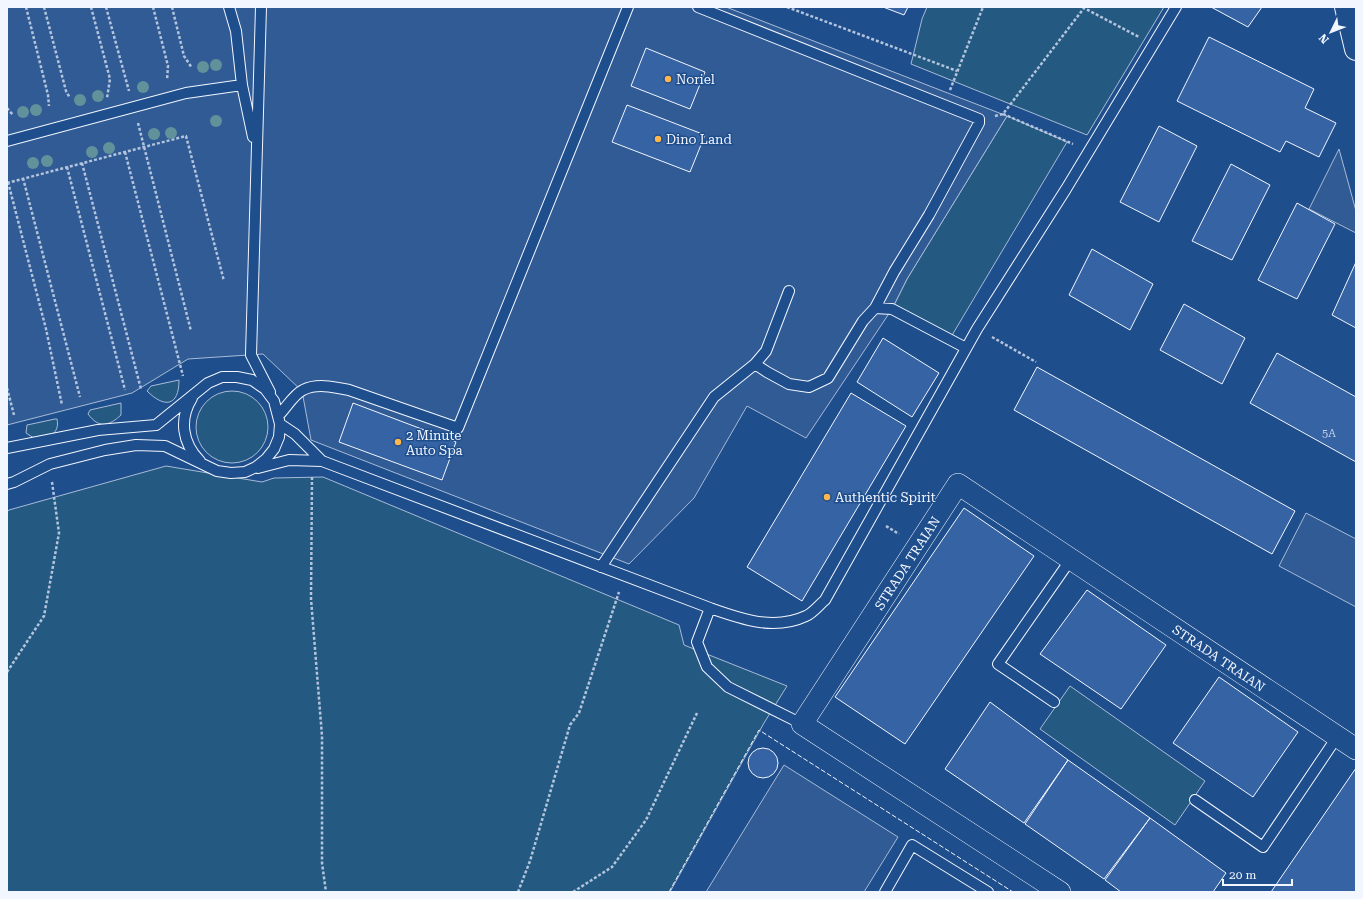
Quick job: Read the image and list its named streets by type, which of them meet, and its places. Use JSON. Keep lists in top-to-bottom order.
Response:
{
  "streets": {
    "street": ["STRADA TRAIAN"]
  },
  "places": [
    "Noriel",
    "Dino Land",
    "2 Minute Auto Spa",
    "Authentic Spirit"
  ],
  "house_numbers": ["5A"],
  "scale_bar": "20 m",
  "north": "bottom left"
}
